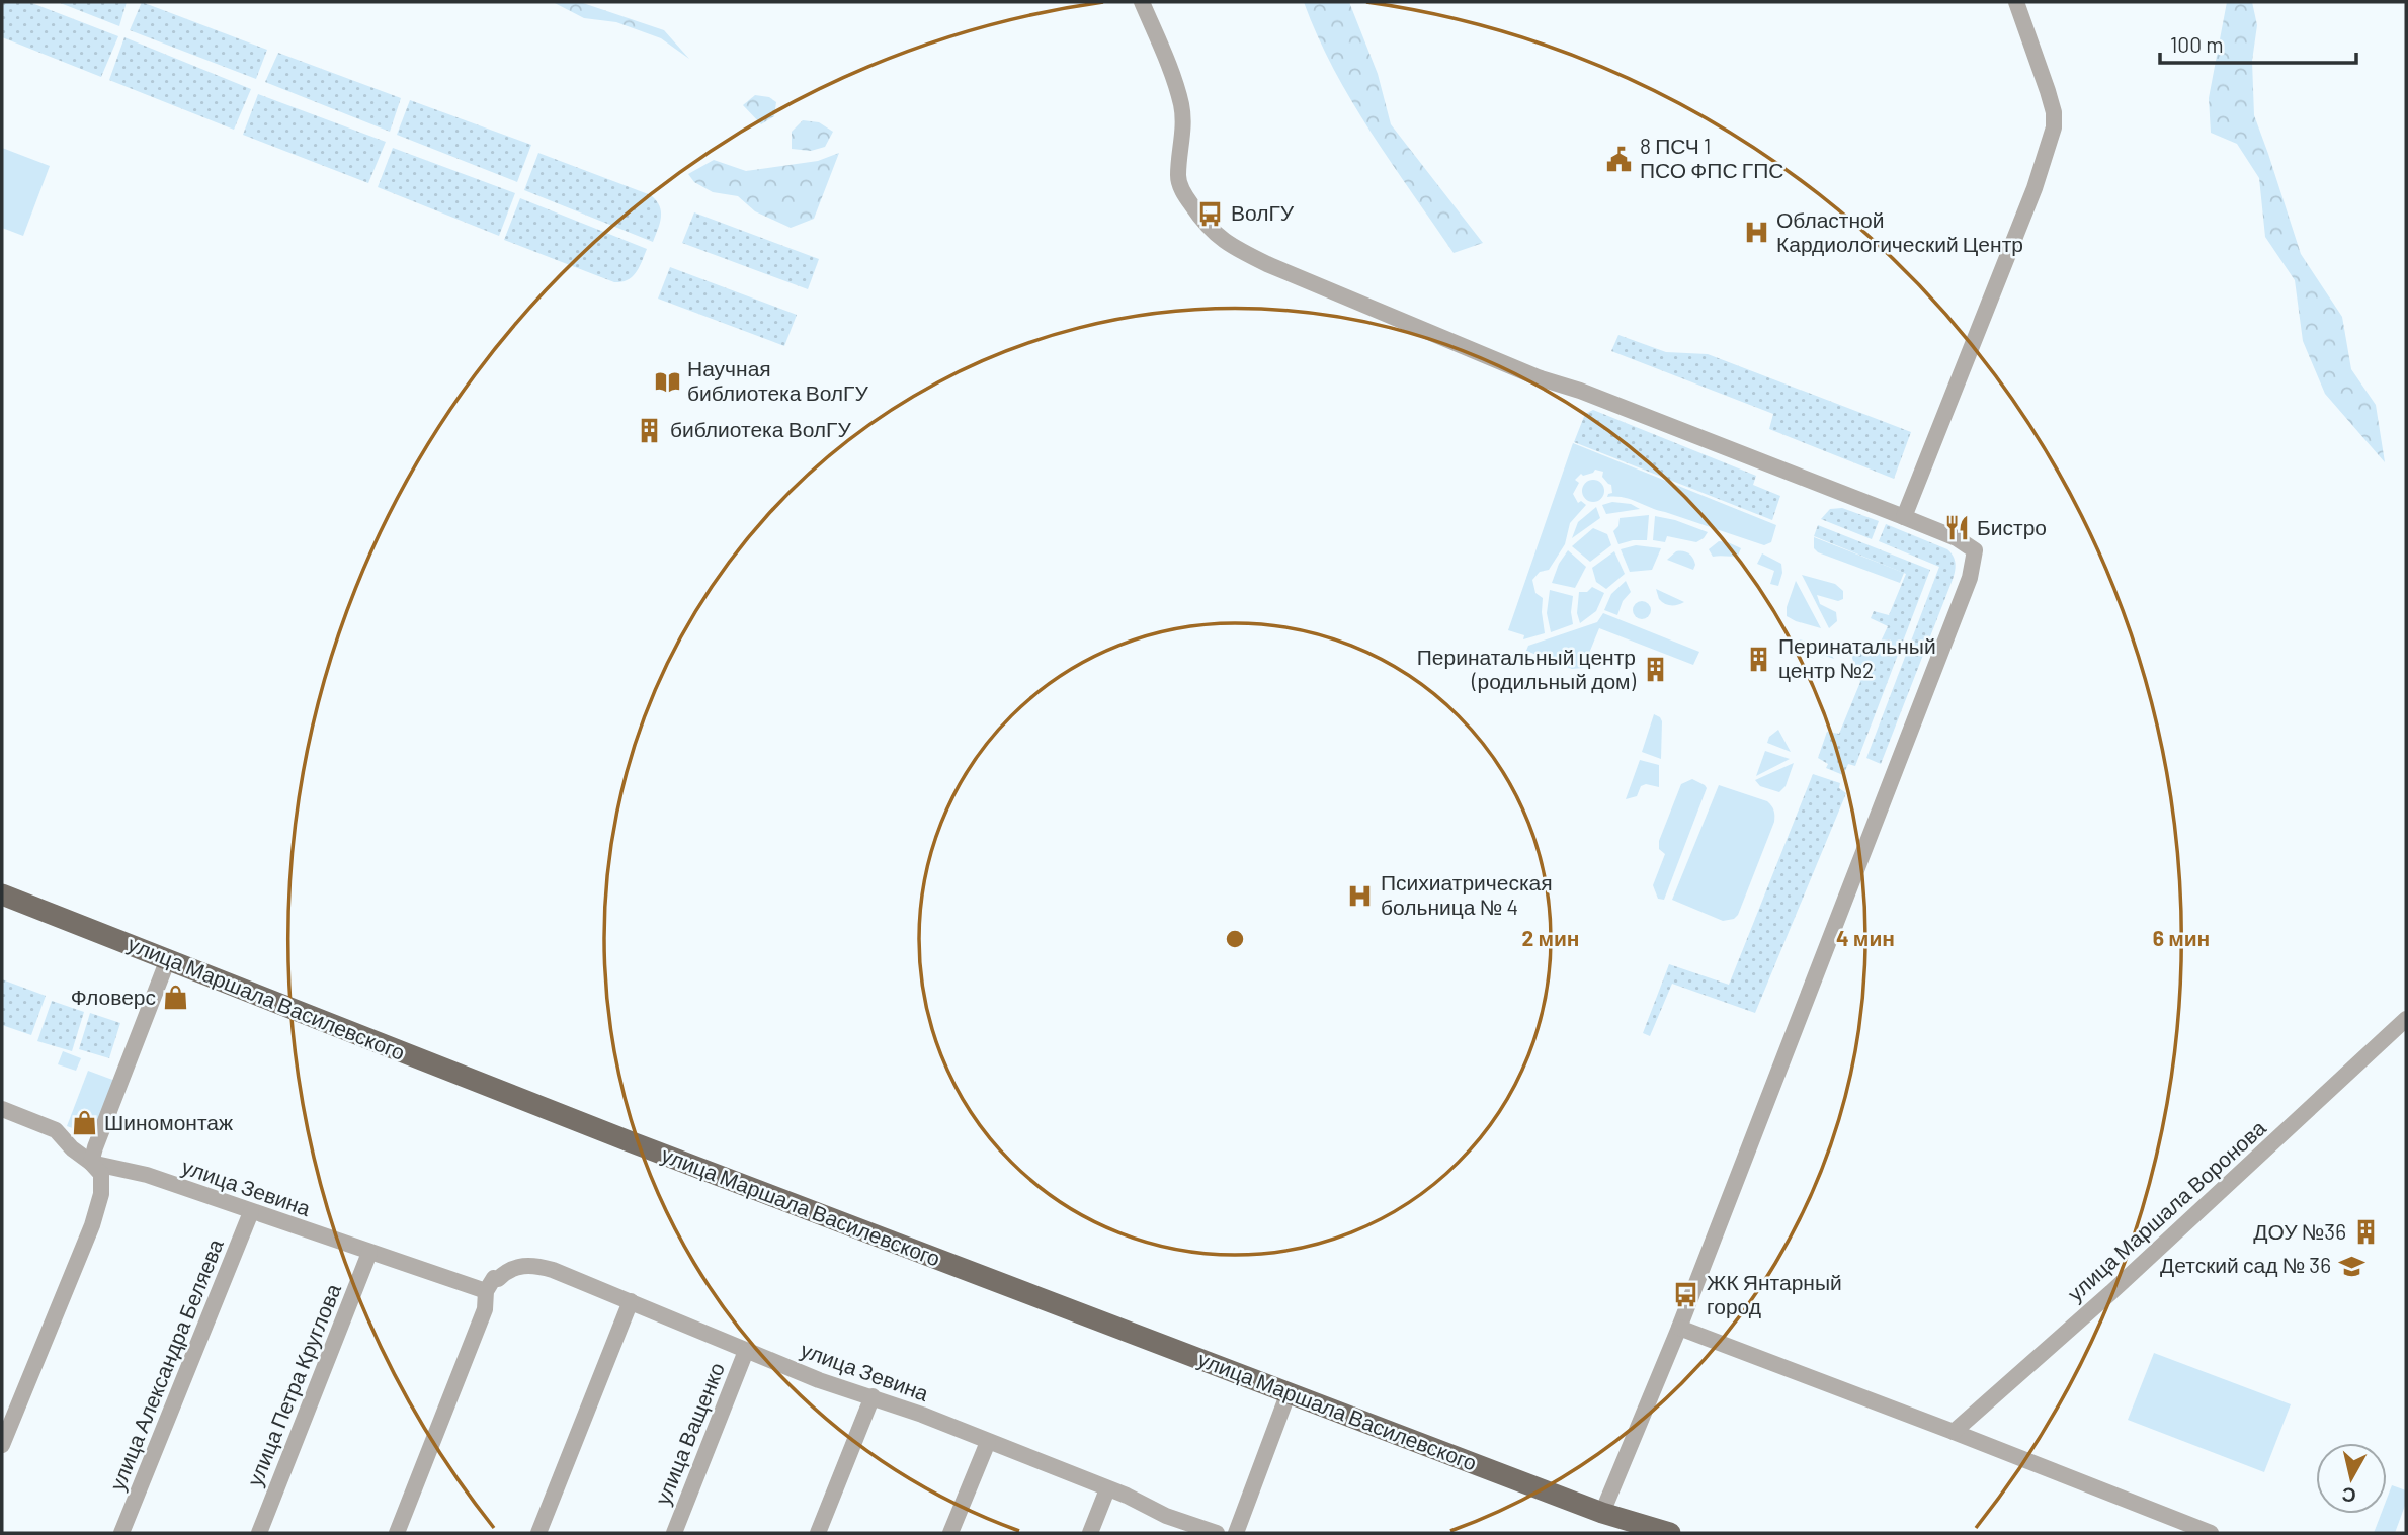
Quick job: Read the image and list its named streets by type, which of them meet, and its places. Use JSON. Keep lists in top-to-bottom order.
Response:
{
  "streets": {
    "main road": ["улица Маршала Василевского"],
    "street": [
      "улица Зевина",
      "улица Маршала Воронова",
      "улица Александра Беляева",
      "улица Петра Круглова",
      "улица Ващенко"
    ]
  },
  "crossings": [
    ["улица Зевина", "улица Александра Беляева"],
    ["улица Зевина", "улица Петра Круглова"],
    ["улица Зевина", "улица Ващенко"]
  ],
  "places": {
    "public building": ["8 ПСЧ 1 ПСО ФПС ГПС"],
    "bus stop": ["ВолГУ", "ЖК Янтарный город"],
    "hospital": ["Областной Кардиологический Центр", "Психиатрическая больница № 4"],
    "library": ["Научная библиотека ВолГУ"],
    "building": [
      "библиотека ВолГУ",
      "Перинатальный центр №2",
      "Перинатальный центр (родильный дом)",
      "ДОУ №36"
    ],
    "restaurant": ["Бистро"],
    "shop": ["Фловерс", "Шиномонтаж"],
    "school or university": ["Детский сад № 36"]
  },
  "scale_bar": "100 m",
  "north": "bottom",
  "rings": ["2 мин", "4 мин", "6 мин"]
}
